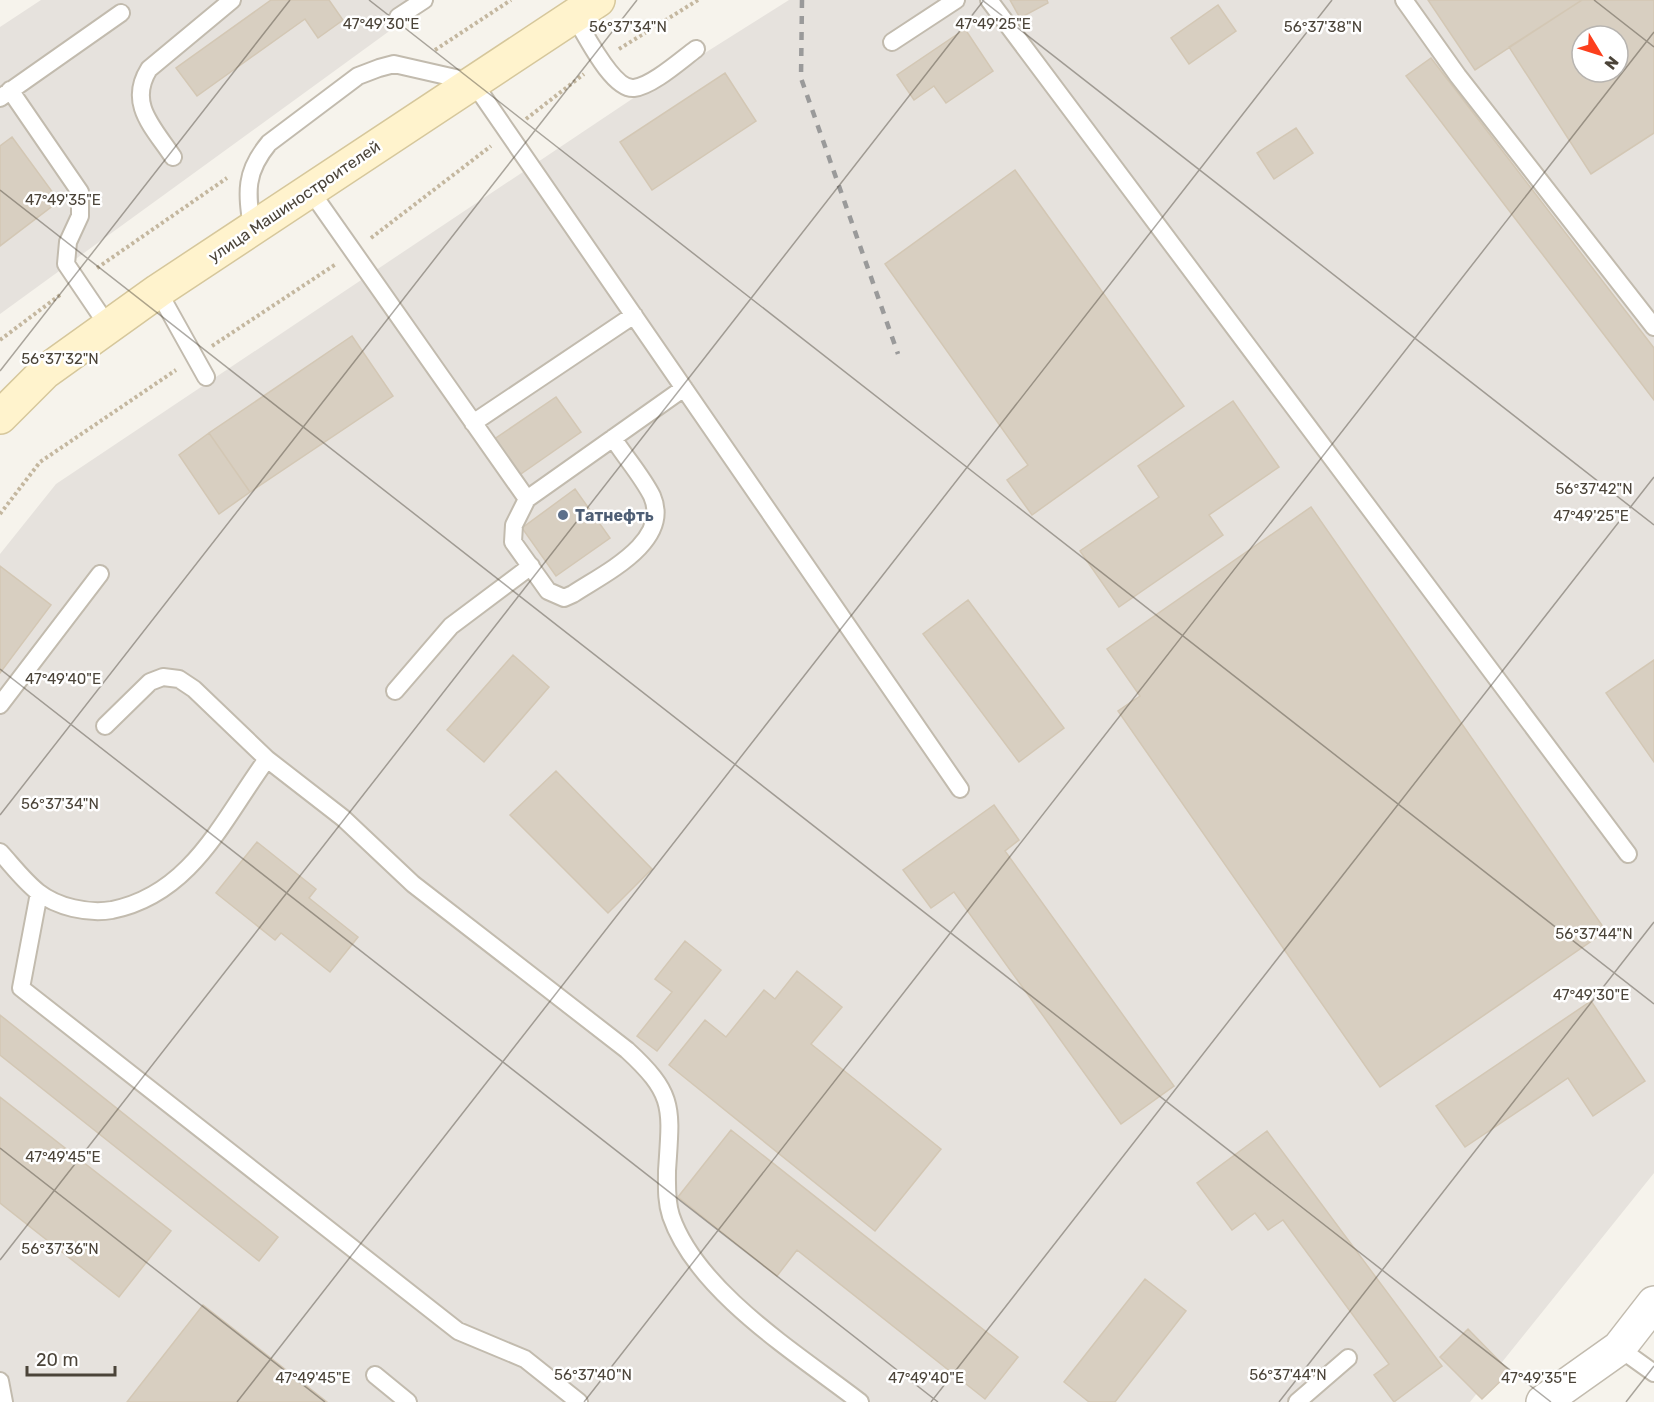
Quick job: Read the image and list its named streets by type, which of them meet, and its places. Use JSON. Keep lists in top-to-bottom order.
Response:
{
  "streets": {
    "main road": ["улица Машиностроителей"]
  },
  "places": ["Татнефть"],
  "scale_bar": "20 m",
  "north": "bottom right",
  "coordinates": [
    "47°49'30\"E",
    "47°49'25\"E",
    "56°37'34\"N",
    "56°37'38\"N",
    "47°49'35\"E",
    "56°37'32\"N",
    "56°37'42\"N",
    "47°49'40\"E",
    "56°37'44\"N",
    "47°49'45\"E",
    "56°37'36\"N",
    "56°37'40\"N"
  ]
}
